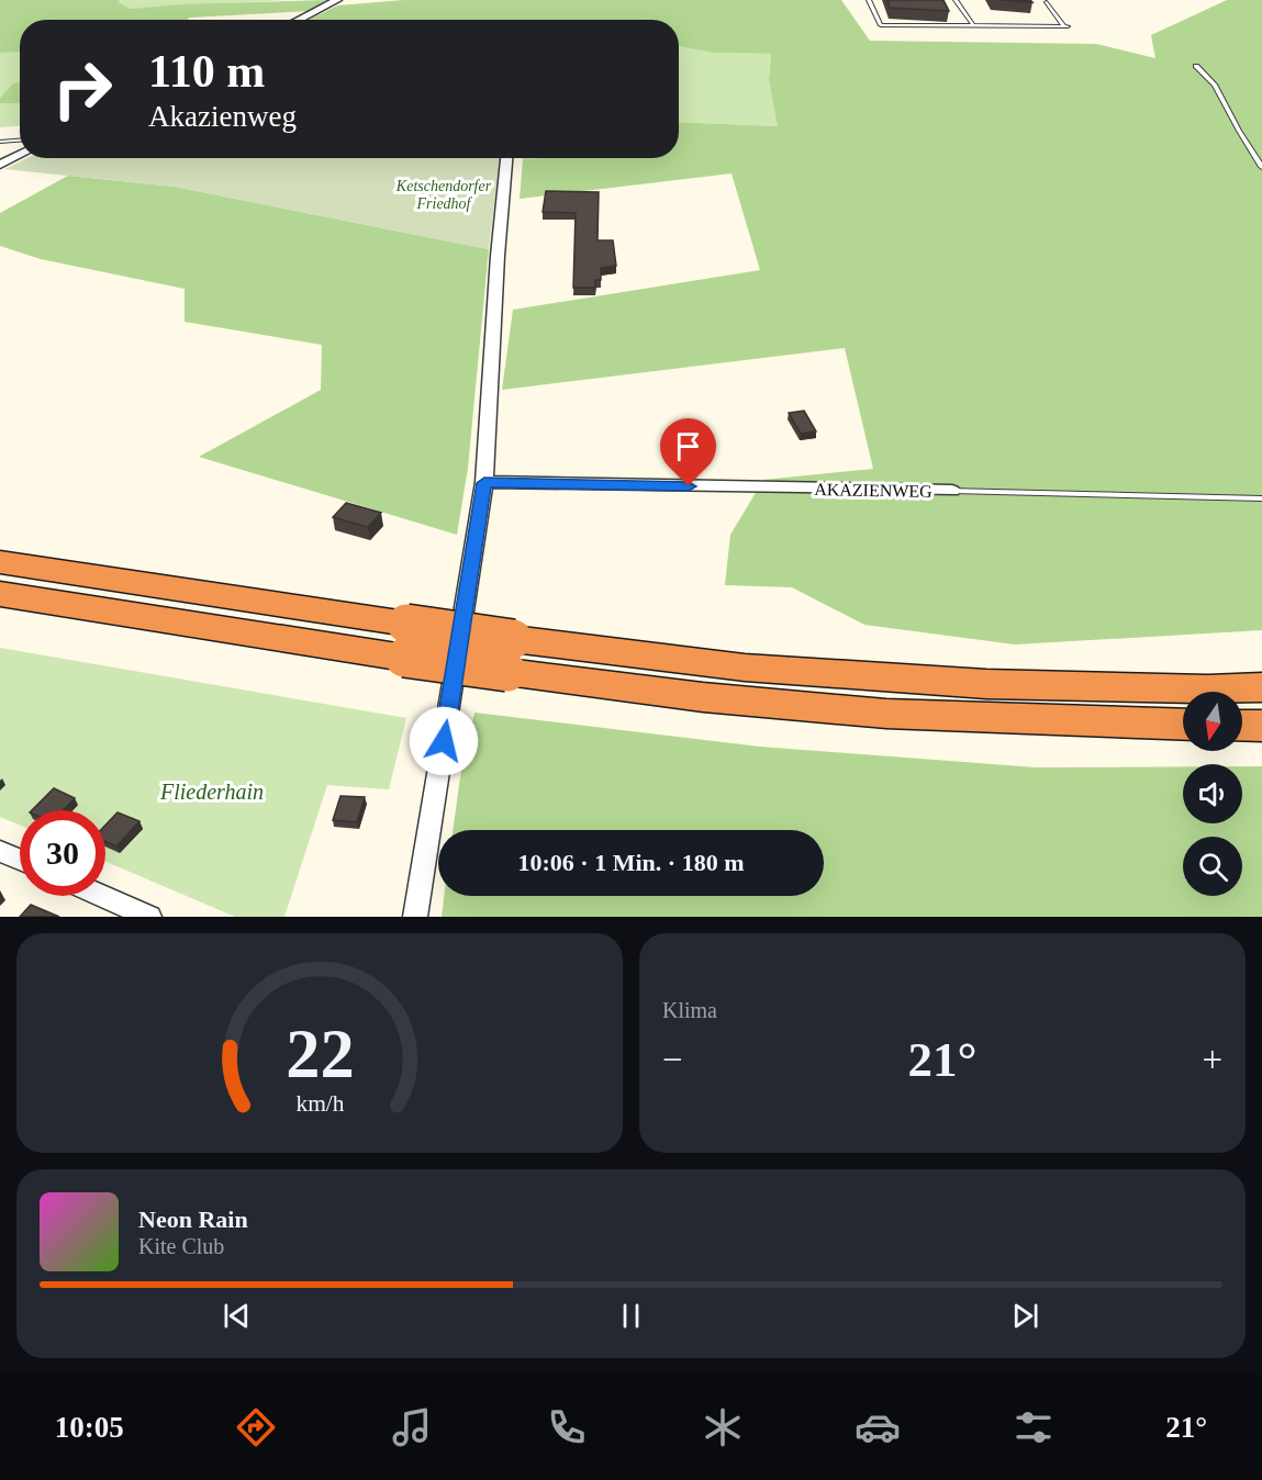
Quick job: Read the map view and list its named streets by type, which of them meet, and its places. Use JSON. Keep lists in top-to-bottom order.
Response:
{
  "streets": {
    "street": ["AKAZIENWEG"]
  },
  "parks": ["Ketschendorfer Friedhof", "Fliederhain"],
  "north": "bottom",
  "page": {
    "turn": ["110 m", "Akazienweg"],
    "limit": "30",
    "trip": "10:06 · 1 Min. · 180 m",
    "tile": "Klima",
    "heat": ["−", "21°", "+"],
    "song": ["Neon Rain", "Kite Club"],
    "tabs": ["10:05", "21°"],
    "gauge": ["22", "km/h"]
  }
}
